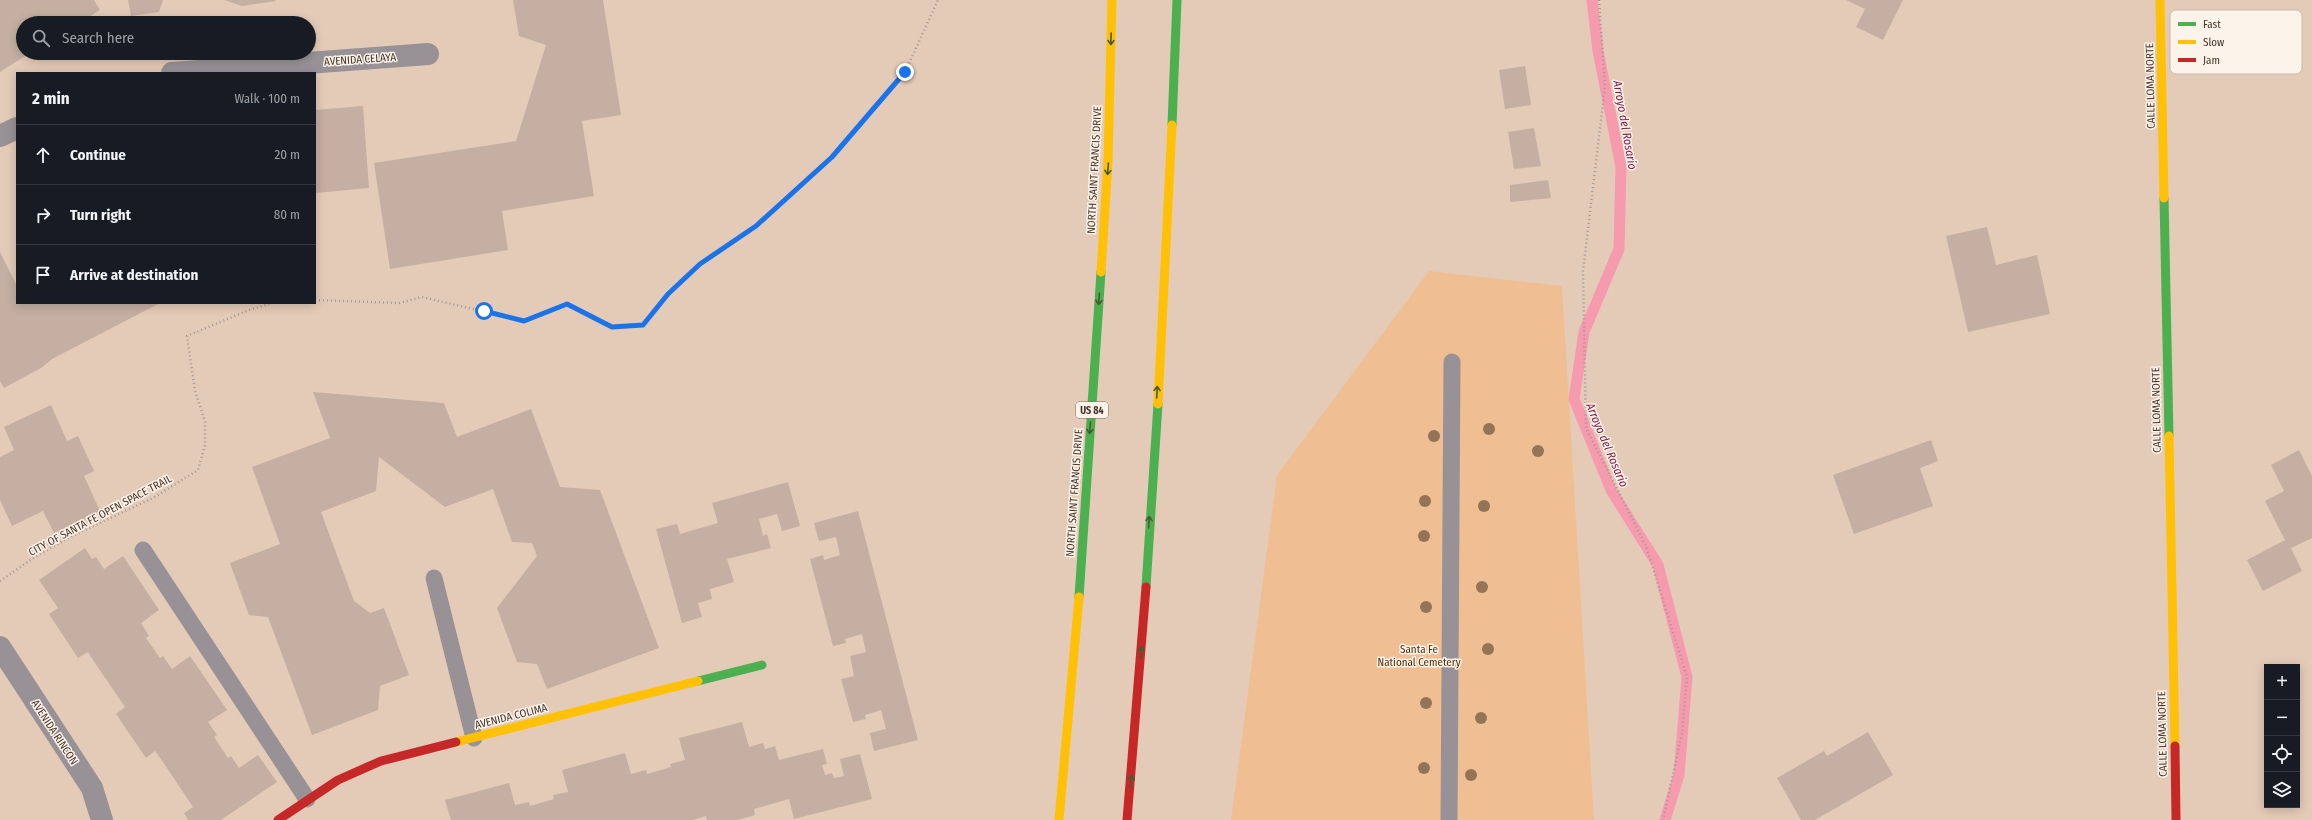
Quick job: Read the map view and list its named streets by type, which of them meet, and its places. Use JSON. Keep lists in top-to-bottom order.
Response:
{
  "streets": {
    "main road": [
      "CALLE LOMA NORTE",
      "NORTH SAINT FRANCIS DRIVE",
      "US 84",
      "AVENIDA COLIMA"
    ],
    "street": ["AVENIDA CELAYA", "AVENIDA RINCON"],
    "path": ["CITY OF SANTA FE OPEN SPACE TRAIL"]
  },
  "water": ["Arroyo del Rosario"],
  "parks": ["Santa Fe National Cemetery"],
  "legend": ["Fast", "Slow", "Jam"],
  "page": {
    "search": "Search here",
    "heading": ["2 min", "Walk · 100 m"],
    "list": [
      ["Continue", "20 m"],
      ["Turn right", "80 m"],
      "Arrive at destination"
    ],
    "map_buttons": ["+", "−"]
  }
}
